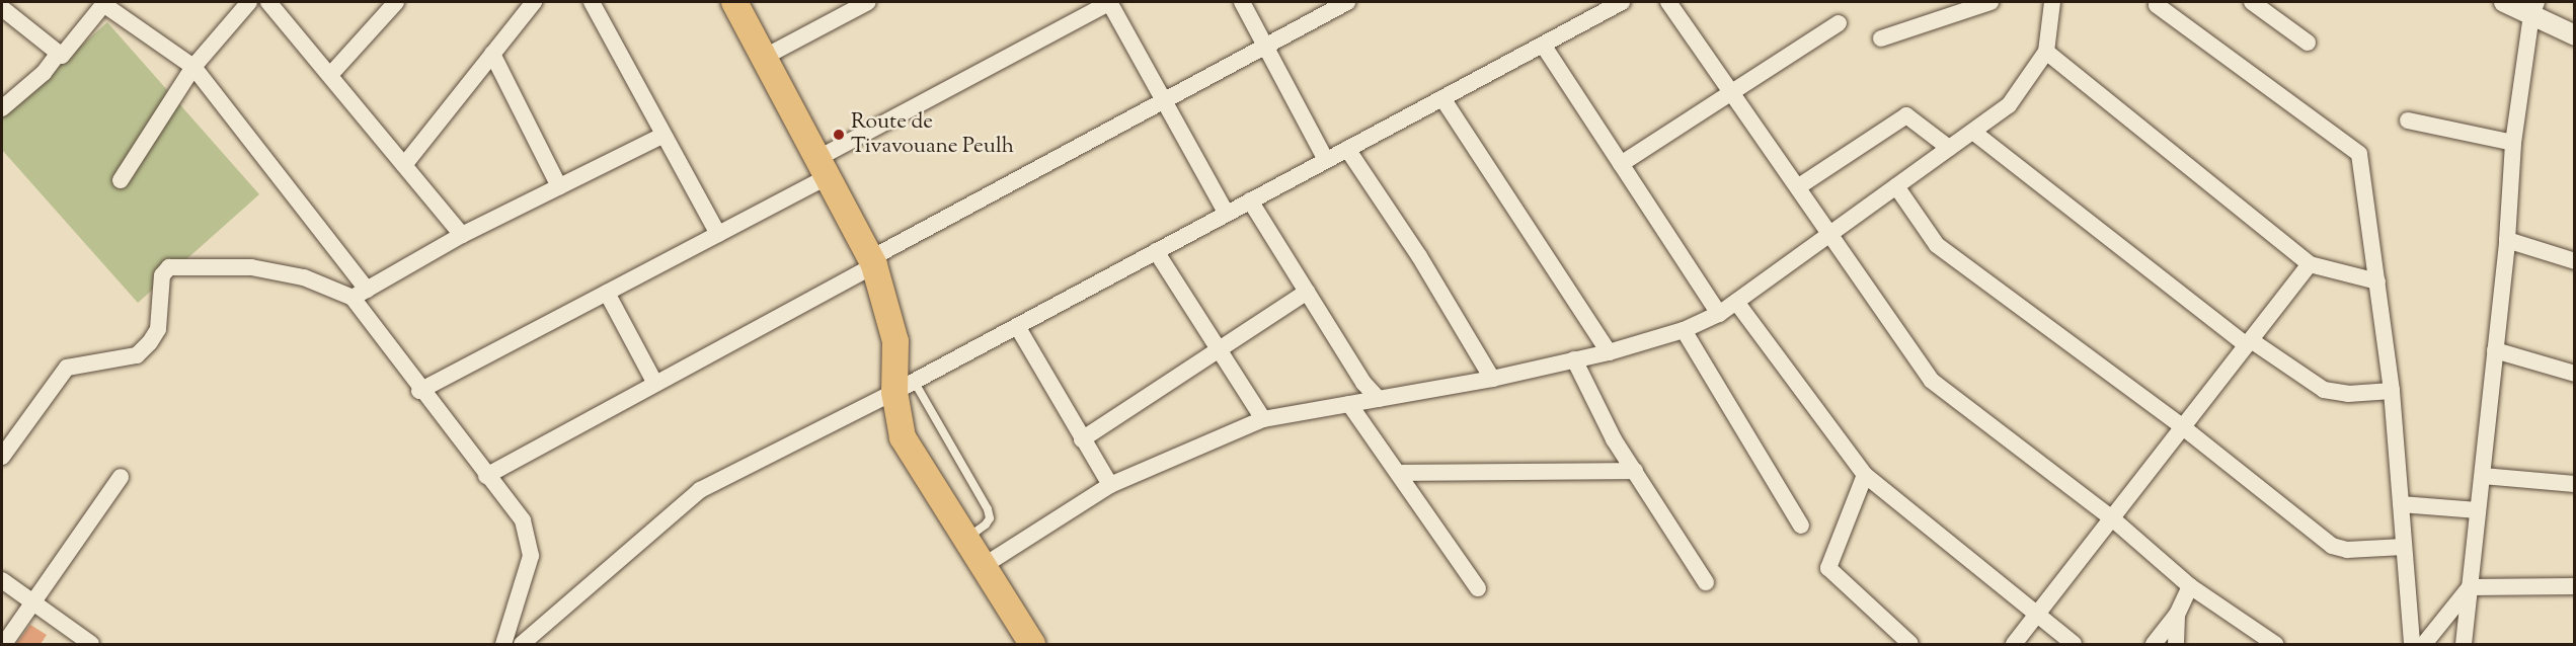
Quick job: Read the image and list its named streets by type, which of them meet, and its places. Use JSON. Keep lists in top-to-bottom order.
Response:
{
  "places": ["Route de Tivavouane Peulh"]
}
